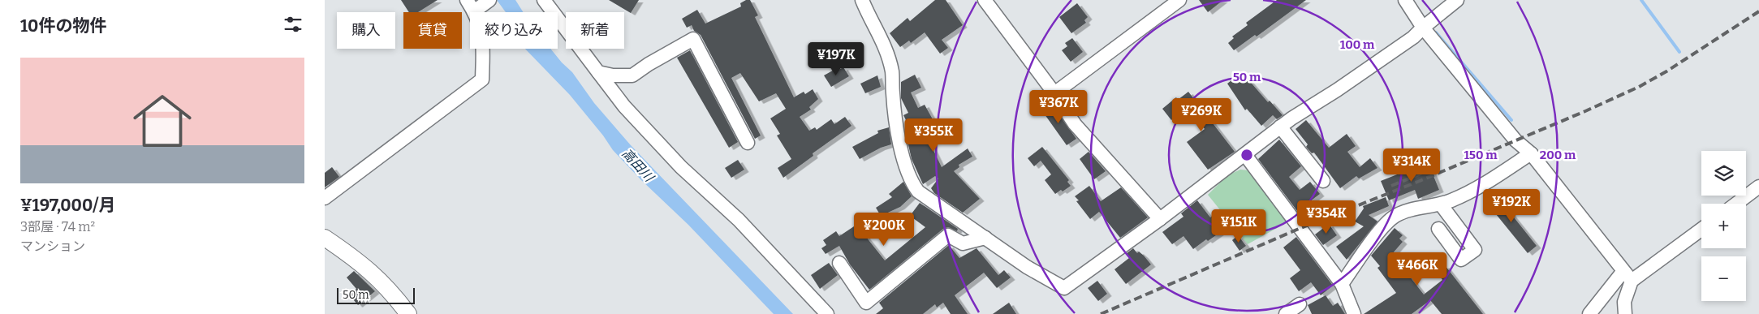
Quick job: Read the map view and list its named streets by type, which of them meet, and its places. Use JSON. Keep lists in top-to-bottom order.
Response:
{
  "water": ["高田川"],
  "scale_bar": "50 m",
  "page": {
    "heading": "10件の物件",
    "chip": [
      "購入",
      "賃貸",
      "絞り込み",
      "新着"
    ],
    "price": [
      "¥197K",
      "¥367K",
      "¥269K",
      "¥355K",
      "¥314K",
      "¥192K",
      "¥354K",
      "¥151K",
      "¥200K",
      "¥466K"
    ],
    "list": [
      {
        "name": "¥197,000/月",
        "note": "3部屋 · 74 m² · マンション"
      }
    ],
    "map_buttons": ["+", "−"],
    "scale": "50 m"
  },
  "rings": [
    "100 m",
    "50 m",
    "150 m",
    "200 m"
  ]
}
